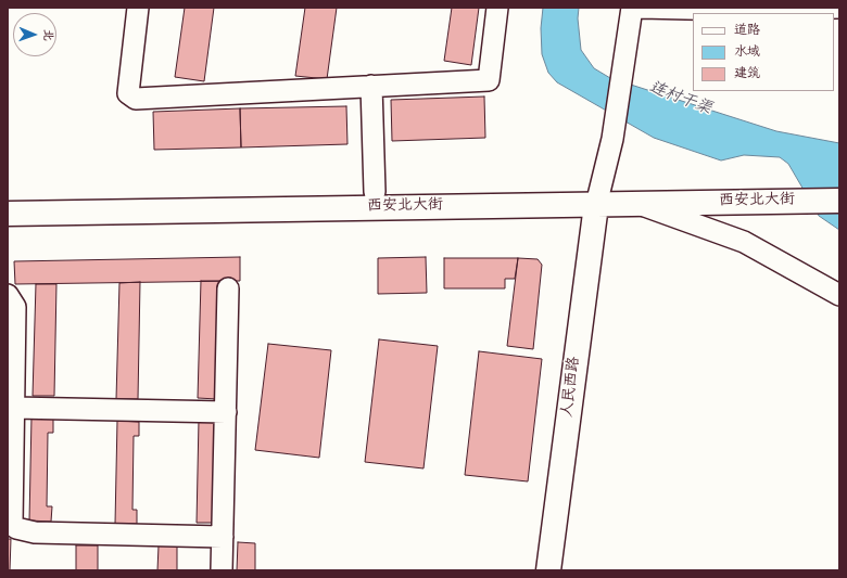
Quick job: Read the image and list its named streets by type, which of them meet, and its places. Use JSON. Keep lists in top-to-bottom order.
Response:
{
  "streets": {
    "main road": ["西安北大街", "人民西路"]
  },
  "crossings": [
    ["西安北大街", "人民西路"]
  ],
  "water": ["连村干渠"],
  "legend": ["道路", "水域", "建筑"],
  "north": "right"
}
